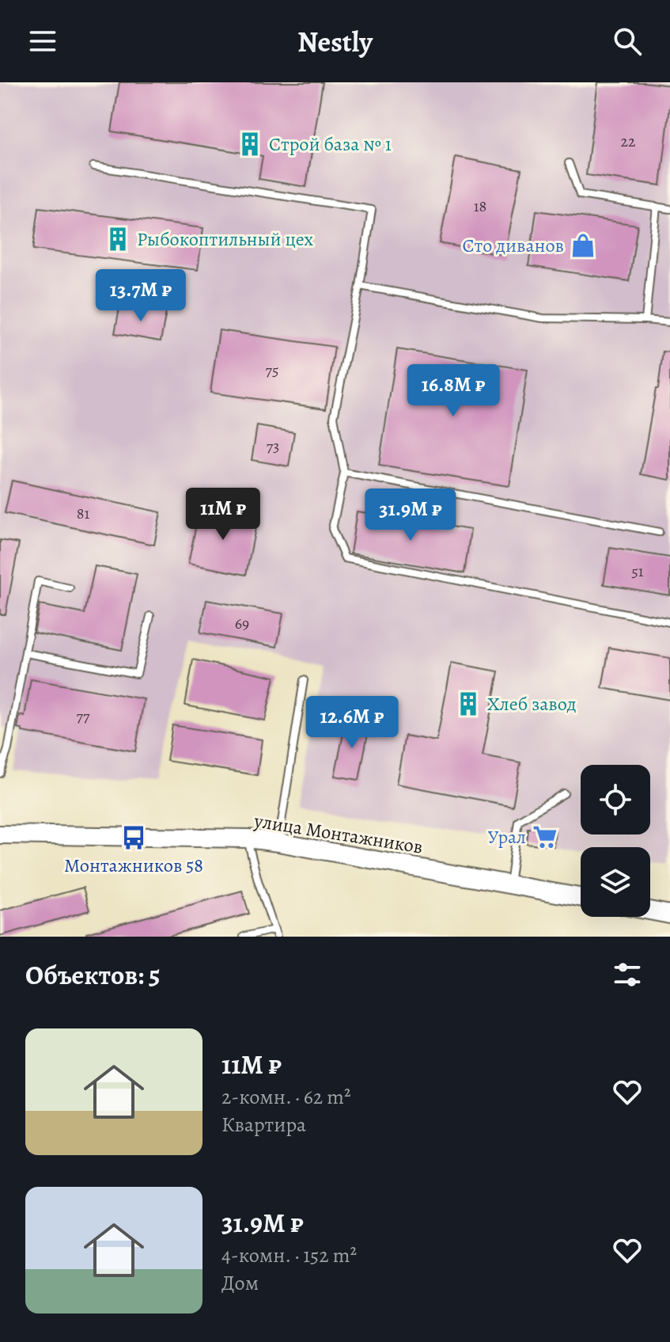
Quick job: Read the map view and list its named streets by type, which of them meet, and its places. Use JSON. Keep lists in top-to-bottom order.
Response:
{
  "streets": {
    "street": ["улица Монтажников"]
  },
  "places": {
    "building": ["Строй база № 1", "Рыбокоптильный цех", "Хлеб завод"],
    "shop": ["Сто диванов"],
    "supermarket": ["Урал"],
    "bus stop": ["Монтажников 58"]
  },
  "house_numbers": [
    "22",
    "18",
    "75",
    "73",
    "81",
    "51",
    "69",
    "77"
  ],
  "page": {
    "header": "Nestly",
    "price": [
      "13.7M ₽",
      "16.8M ₽",
      "11M ₽",
      "31.9M ₽",
      "12.6M ₽"
    ],
    "heading": "Объектов: 5",
    "list": [
      {
        "name": "11M ₽",
        "note": "2-комн. · 62 m² · Квартира"
      },
      {
        "name": "31.9M ₽",
        "note": "4-комн. · 152 m² · Дом"
      }
    ]
  }
}
